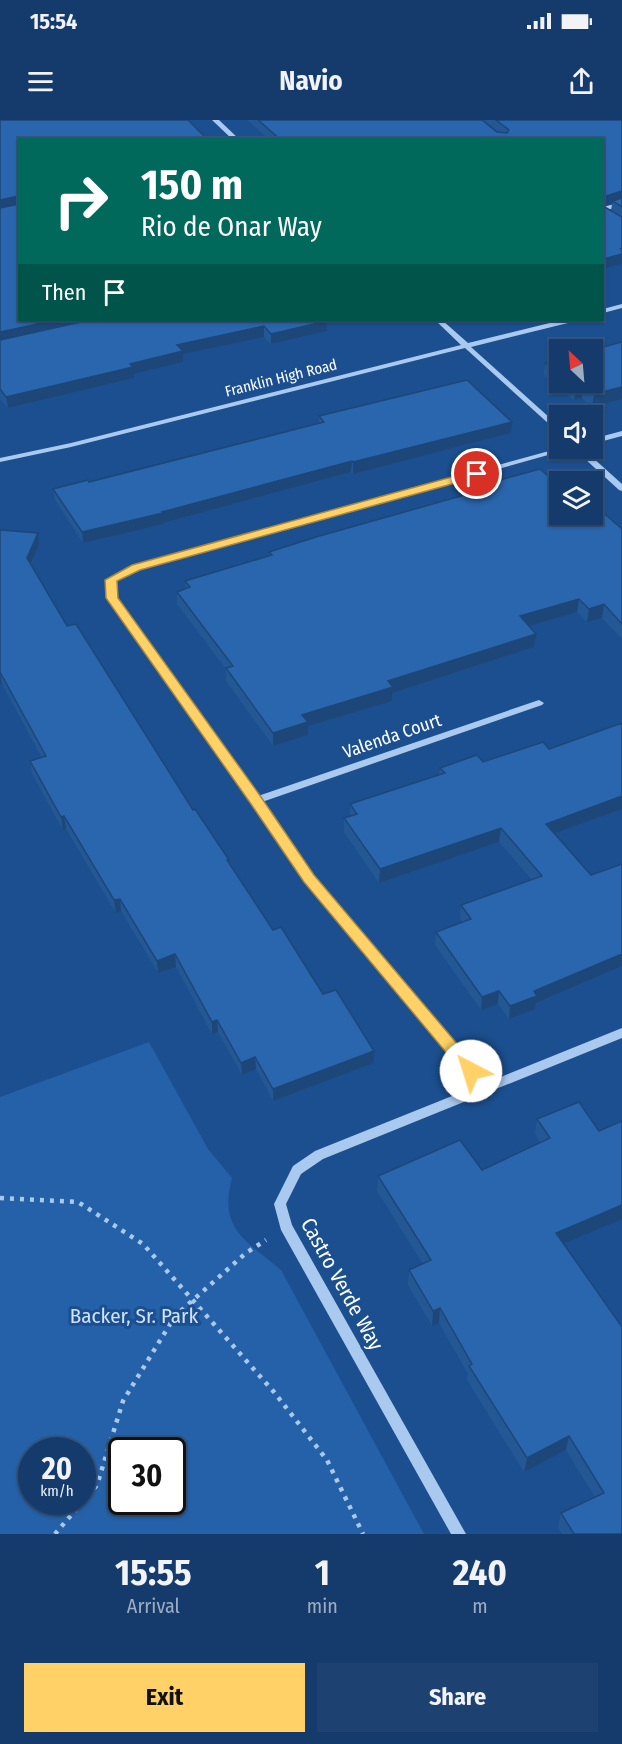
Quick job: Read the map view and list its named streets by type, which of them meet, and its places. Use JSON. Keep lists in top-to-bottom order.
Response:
{
  "streets": {
    "street": ["Franklin High Road", "Valenda Court", "Castro Verde Way"]
  },
  "parks": ["Backer, Sr. Park"],
  "north": "top left",
  "page": {
    "status": "15:54",
    "header": "Navio",
    "turn": ["150 m", "Rio de Onar Way"],
    "then": "Then",
    "speed": "20 km/h",
    "limit": "30",
    "eta": [
      "15:55",
      "Arrival",
      "1",
      "min",
      "240",
      "m"
    ],
    "buttons": ["Exit", "Share"]
  }
}
